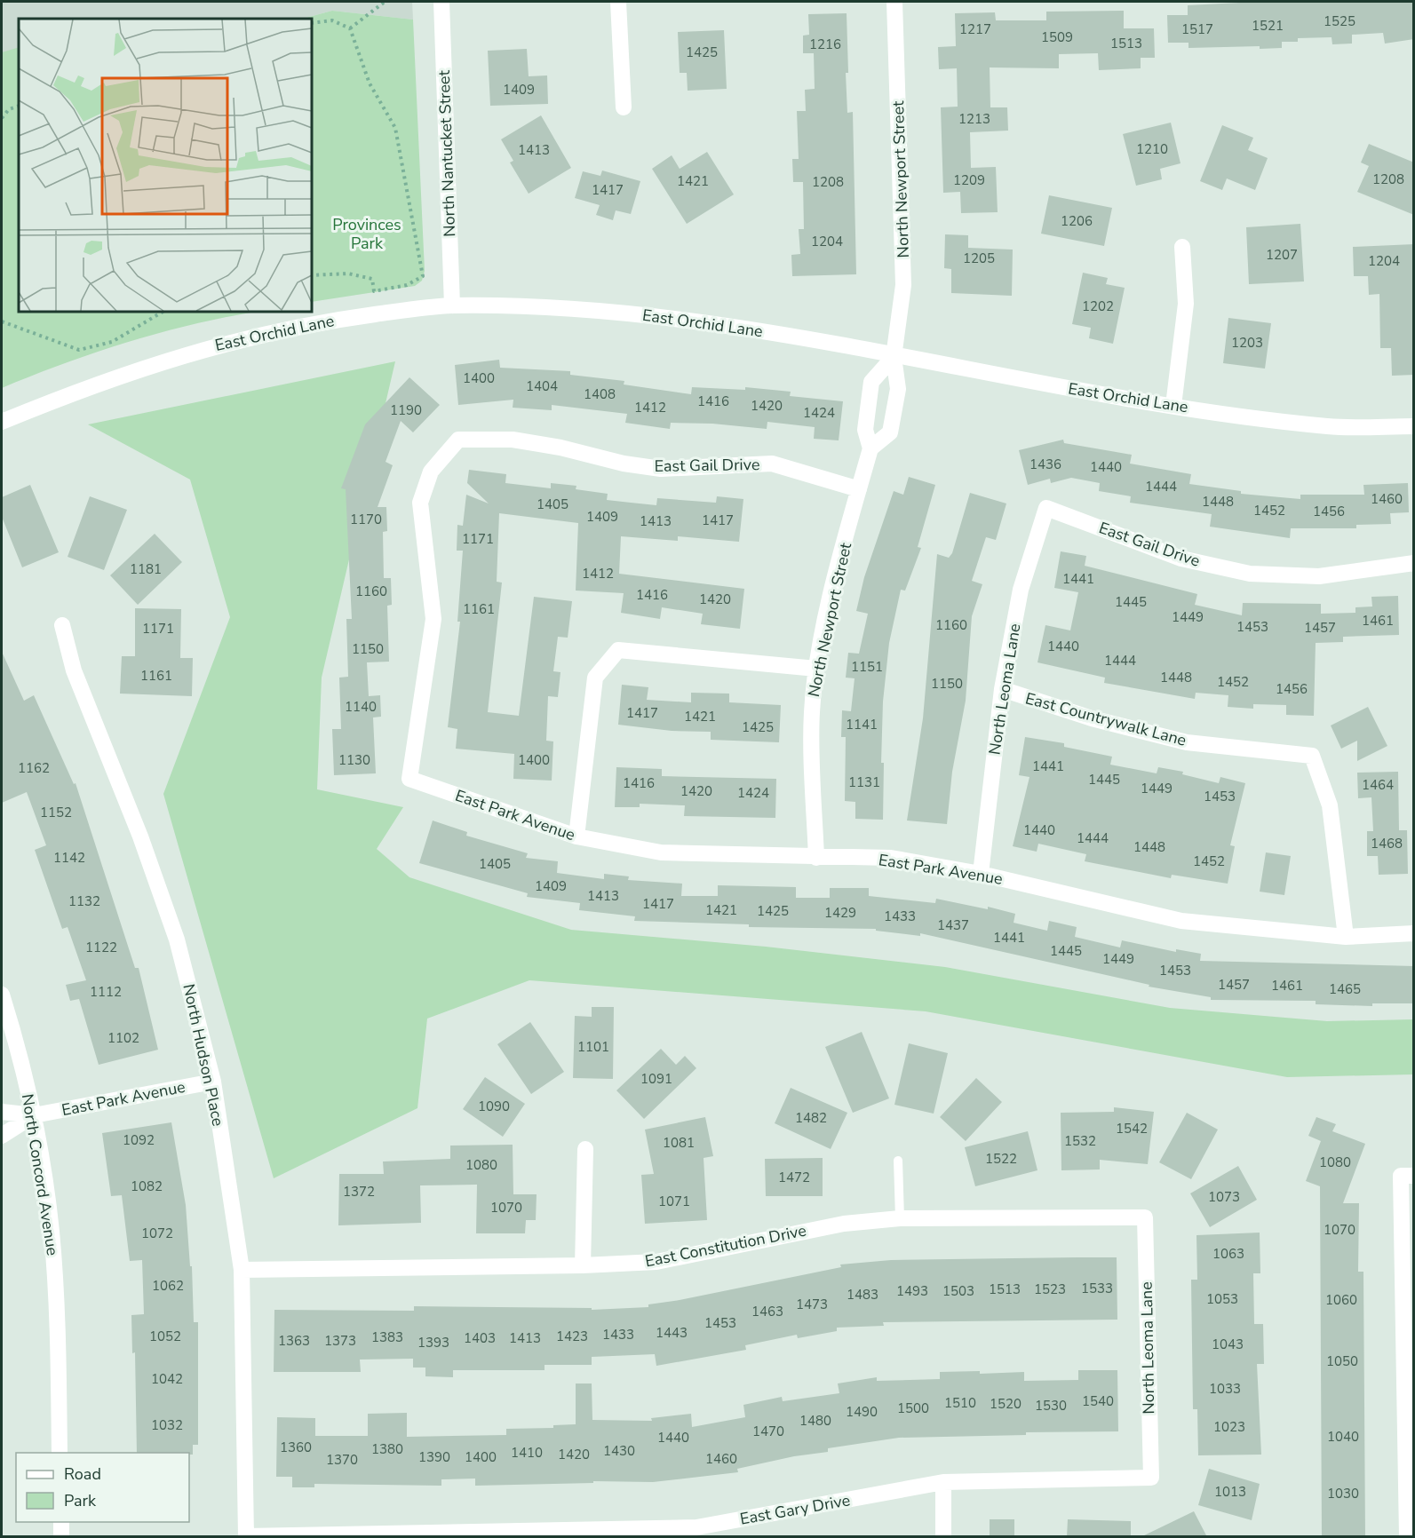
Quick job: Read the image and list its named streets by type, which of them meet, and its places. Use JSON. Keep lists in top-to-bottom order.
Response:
{
  "streets": {
    "street": [
      "North Nantucket Street",
      "North Newport Street",
      "East Orchid Lane",
      "East Gail Drive",
      "North Leoma Lane",
      "East Countrywalk Lane",
      "East Park Avenue",
      "North Hudson Place",
      "North Concord Avenue",
      "East Constitution Drive",
      "East Gary Drive"
    ]
  },
  "crossings": [
    ["North Nantucket Street", "East Orchid Lane"],
    ["North Newport Street", "East Orchid Lane"],
    ["North Newport Street", "East Gail Drive"],
    ["North Newport Street", "East Park Avenue"],
    ["East Gail Drive", "North Leoma Lane"],
    ["East Gail Drive", "East Park Avenue"],
    ["North Leoma Lane", "East Countrywalk Lane"],
    ["North Leoma Lane", "East Park Avenue"],
    ["North Leoma Lane", "East Constitution Drive"],
    ["North Leoma Lane", "East Gary Drive"],
    ["East Countrywalk Lane", "East Park Avenue"],
    ["East Park Avenue", "North Hudson Place"],
    ["East Park Avenue", "North Concord Avenue"],
    ["North Hudson Place", "East Constitution Drive"],
    ["North Hudson Place", "East Gary Drive"]
  ],
  "parks": ["Provinces Park"],
  "house_numbers": [
    "1525",
    "1521",
    "1217",
    "1517",
    "1509",
    "1513",
    "1216",
    "1425",
    "1409",
    "1213",
    "1210",
    "1413",
    "1208",
    "1209",
    "1421",
    "1208",
    "1417",
    "1206",
    "1204",
    "1207",
    "1205",
    "1204",
    "1202",
    "1203",
    "1400",
    "1404",
    "1408",
    "1416",
    "1420",
    "1412",
    "1190",
    "1424",
    "1436",
    "1440",
    "1444",
    "1460",
    "1448",
    "1405",
    "1452",
    "1456",
    "1409",
    "1170",
    "1417",
    "1413",
    "1171",
    "1181",
    "1412",
    "1441",
    "1160",
    "1416",
    "1420",
    "1445",
    "1161",
    "1449",
    "1461",
    "1160",
    "1453",
    "1457",
    "1171",
    "1440",
    "1150",
    "1444",
    "1151",
    "1161",
    "1448",
    "1452",
    "1150",
    "1456",
    "1140",
    "1417",
    "1421",
    "1141",
    "1425",
    "1130",
    "1400",
    "1441",
    "1162",
    "1445",
    "1131",
    "1416",
    "1464",
    "1449",
    "1420",
    "1424",
    "1453",
    "1152",
    "1440",
    "1444",
    "1468",
    "1448",
    "1142",
    "1452",
    "1405",
    "1409",
    "1413",
    "1132",
    "1417",
    "1421",
    "1425",
    "1429",
    "1433",
    "1437",
    "1441",
    "1122",
    "1445",
    "1449",
    "1453",
    "1457",
    "1461",
    "1465",
    "1112",
    "1102",
    "1101",
    "1091",
    "1090",
    "1482",
    "1542",
    "1092",
    "1532",
    "1081",
    "1522",
    "1080",
    "1080",
    "1472",
    "1082",
    "1372",
    "1073",
    "1071",
    "1070",
    "1070",
    "1072",
    "1063",
    "1062",
    "1533",
    "1513",
    "1523",
    "1493",
    "1503",
    "1483",
    "1053",
    "1060",
    "1473",
    "1463",
    "1453",
    "1443",
    "1433",
    "1052",
    "1423",
    "1383",
    "1403",
    "1413",
    "1363",
    "1373",
    "1393",
    "1043",
    "1050",
    "1042",
    "1033",
    "1540",
    "1510",
    "1520",
    "1530",
    "1500",
    "1490",
    "1480",
    "1032",
    "1023",
    "1470",
    "1040",
    "1440",
    "1360",
    "1380",
    "1430",
    "1410",
    "1420",
    "1390",
    "1400",
    "1460",
    "1370",
    "1013",
    "1030"
  ],
  "legend": ["Road", "Park"]
}
